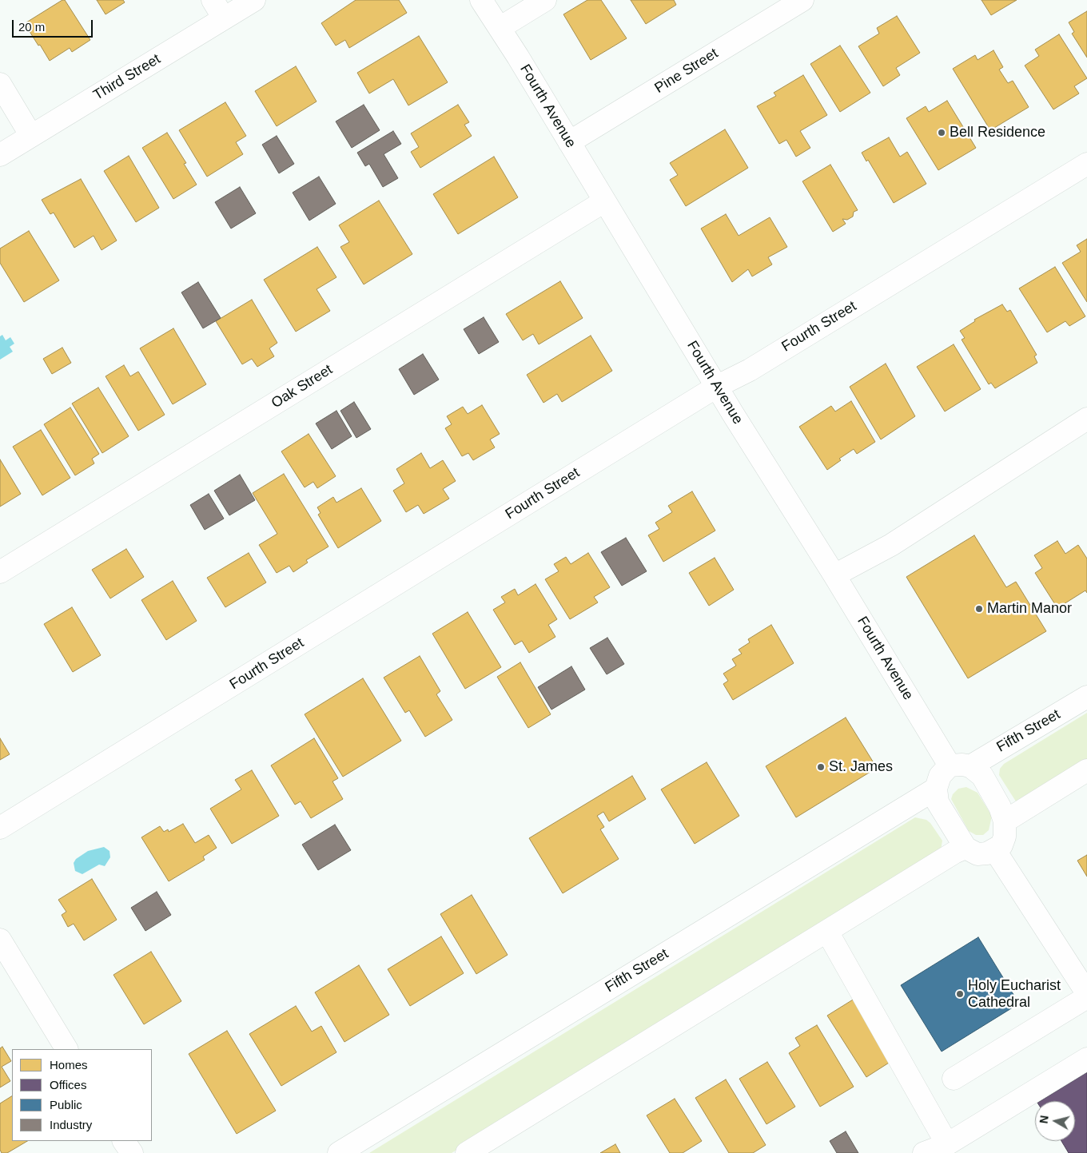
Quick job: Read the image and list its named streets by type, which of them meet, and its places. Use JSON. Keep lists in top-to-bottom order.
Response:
{
  "streets": {
    "street": [
      "Pine Street",
      "Third Street",
      "Fourth Avenue",
      "Fourth Street",
      "Oak Street",
      "Fifth Street"
    ]
  },
  "crossings": [
    ["Pine Street", "Fourth Avenue"],
    ["Fourth Avenue", "Fourth Street"],
    ["Fourth Avenue", "Oak Street"],
    ["Fourth Avenue", "Fifth Street"]
  ],
  "places": [
    "Bell Residence",
    "Martin Manor",
    "St. James",
    "Holy Eucharist Cathedral"
  ],
  "legend": [
    "Homes",
    "Offices",
    "Public",
    "Industry"
  ],
  "scale_bar": "20 m",
  "north": "left"
}
